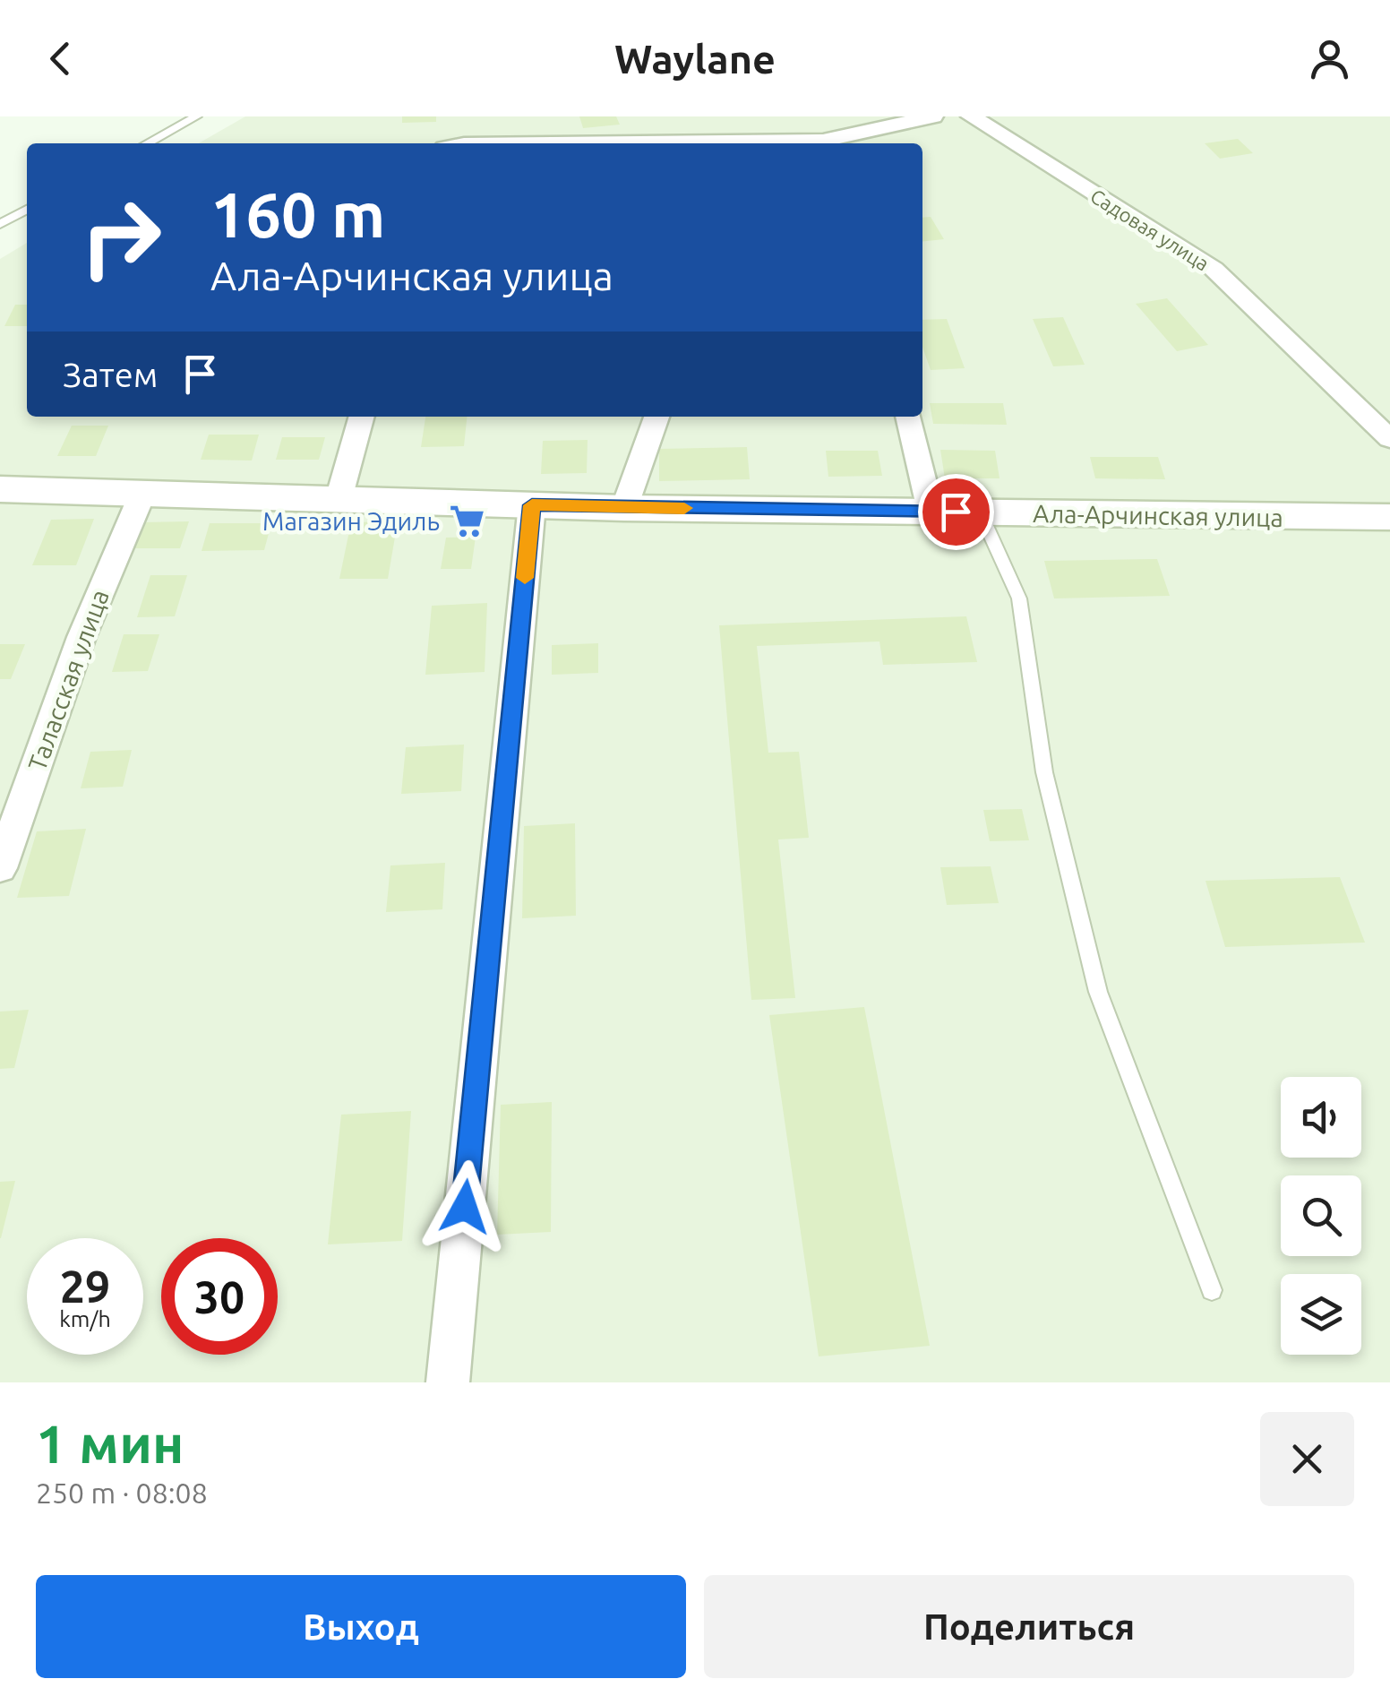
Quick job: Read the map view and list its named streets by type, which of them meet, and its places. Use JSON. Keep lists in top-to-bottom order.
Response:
{
  "streets": {
    "main road": ["Ала-Арчинская улица"],
    "street": ["Садовая улица", "Таласская улица"]
  },
  "crossings": [
    ["Ала-Арчинская улица", "Таласская улица"]
  ],
  "places": {
    "supermarket": ["Магазин Эдиль"]
  },
  "page": {
    "header": "Waylane",
    "turn": ["160 m", "Ала-Арчинская улица"],
    "then": "Затем",
    "speed": "29 km/h",
    "limit": "30",
    "heading": ["1 мин", "250 m · 08:08"],
    "buttons": ["Выход", "Поделиться"]
  }
}
